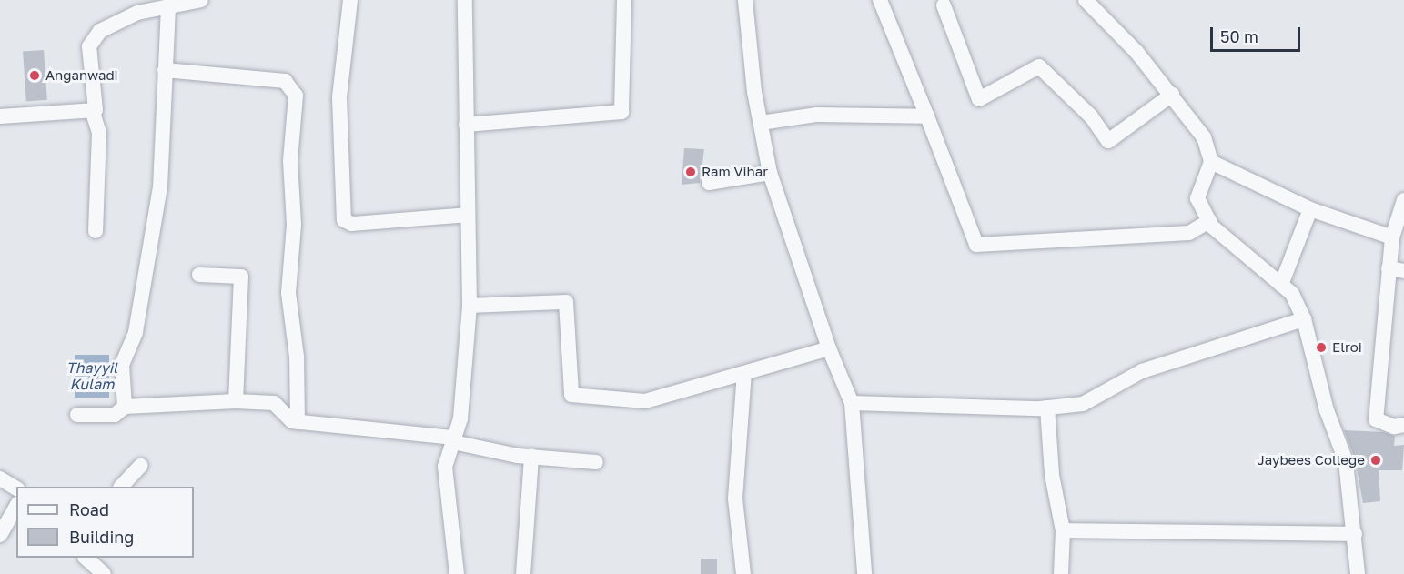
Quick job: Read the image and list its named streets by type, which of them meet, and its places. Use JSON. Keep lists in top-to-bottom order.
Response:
{
  "water": ["Thayyil Kulam"],
  "places": [
    "Anganwadi",
    "Ram Vihar",
    "Elroi",
    "Jaybees College"
  ],
  "legend": ["Road", "Building"],
  "scale_bar": "50 m"
}
